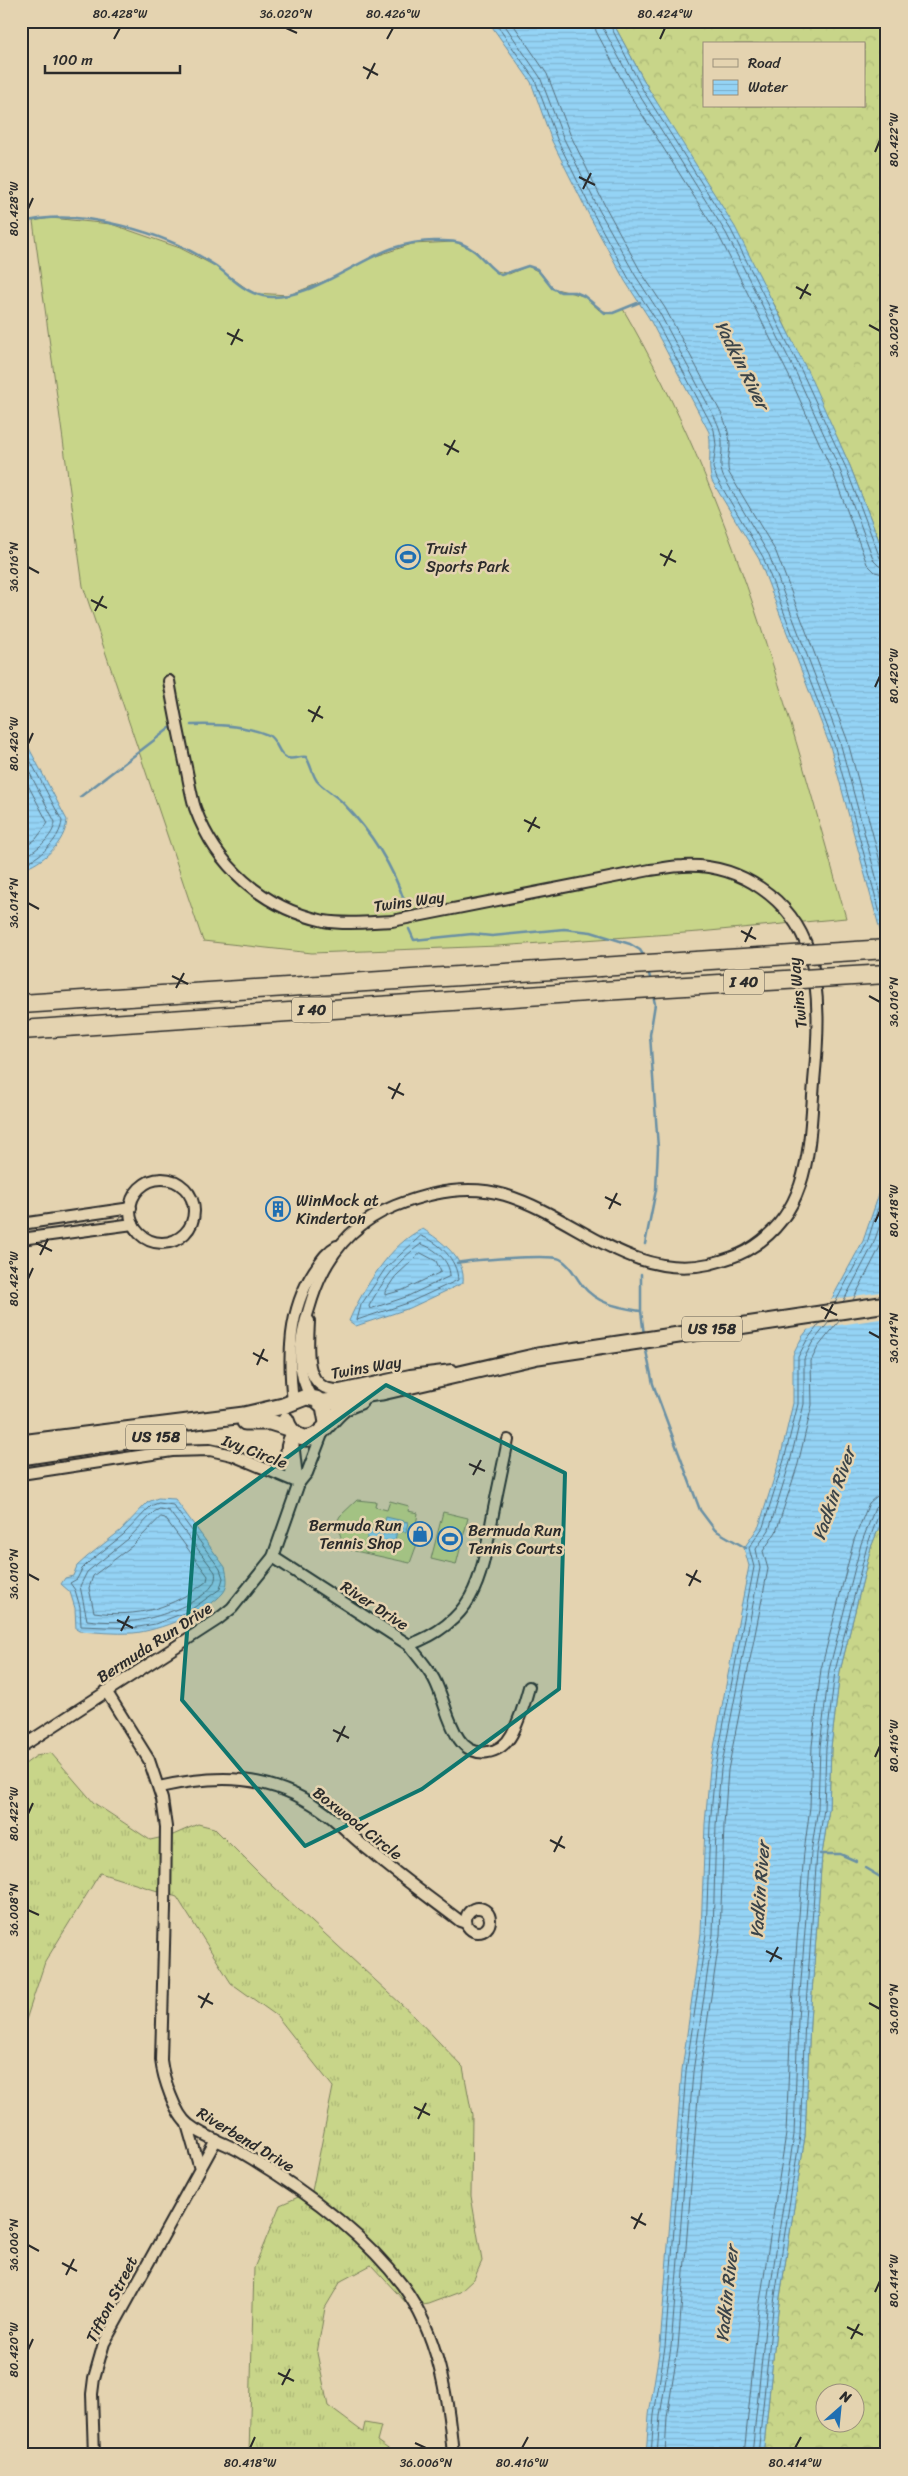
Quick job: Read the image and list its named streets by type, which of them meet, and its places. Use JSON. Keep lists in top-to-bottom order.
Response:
{
  "streets": {
    "highway": ["I 40"],
    "main road": ["US 158"],
    "street": [
      "Twins Way",
      "Ivy Circle",
      "River Drive",
      "Bermuda Run Drive",
      "Boxwood Circle",
      "Riverbend Drive",
      "Tifton Street"
    ]
  },
  "crossings": [
    ["Twins Way", "US 158"],
    ["Twins Way", "Bermuda Run Drive"],
    ["US 158", "Bermuda Run Drive"],
    ["Ivy Circle", "Bermuda Run Drive"],
    ["River Drive", "Bermuda Run Drive"],
    ["Bermuda Run Drive", "Riverbend Drive"],
    ["Boxwood Circle", "Riverbend Drive"],
    ["Riverbend Drive", "Tifton Street"]
  ],
  "water": ["Yadkin River"],
  "places": {
    "sports": ["Truist Sports Park", "Bermuda Run Tennis Courts"],
    "building": ["WinMock at Kinderton"],
    "shop": ["Bermuda Run Tennis Shop"]
  },
  "legend": ["Road", "Water"],
  "scale_bar": "100 m",
  "north": "top right",
  "coordinates": [
    "80.428°W",
    "36.020°N",
    "80.426°W",
    "80.424°W",
    "80.422°W",
    "36.016°N",
    "80.420°W",
    "36.014°N",
    "80.418°W",
    "36.010°N",
    "80.416°W",
    "36.008°N",
    "36.006°N",
    "80.414°W"
  ]
}
